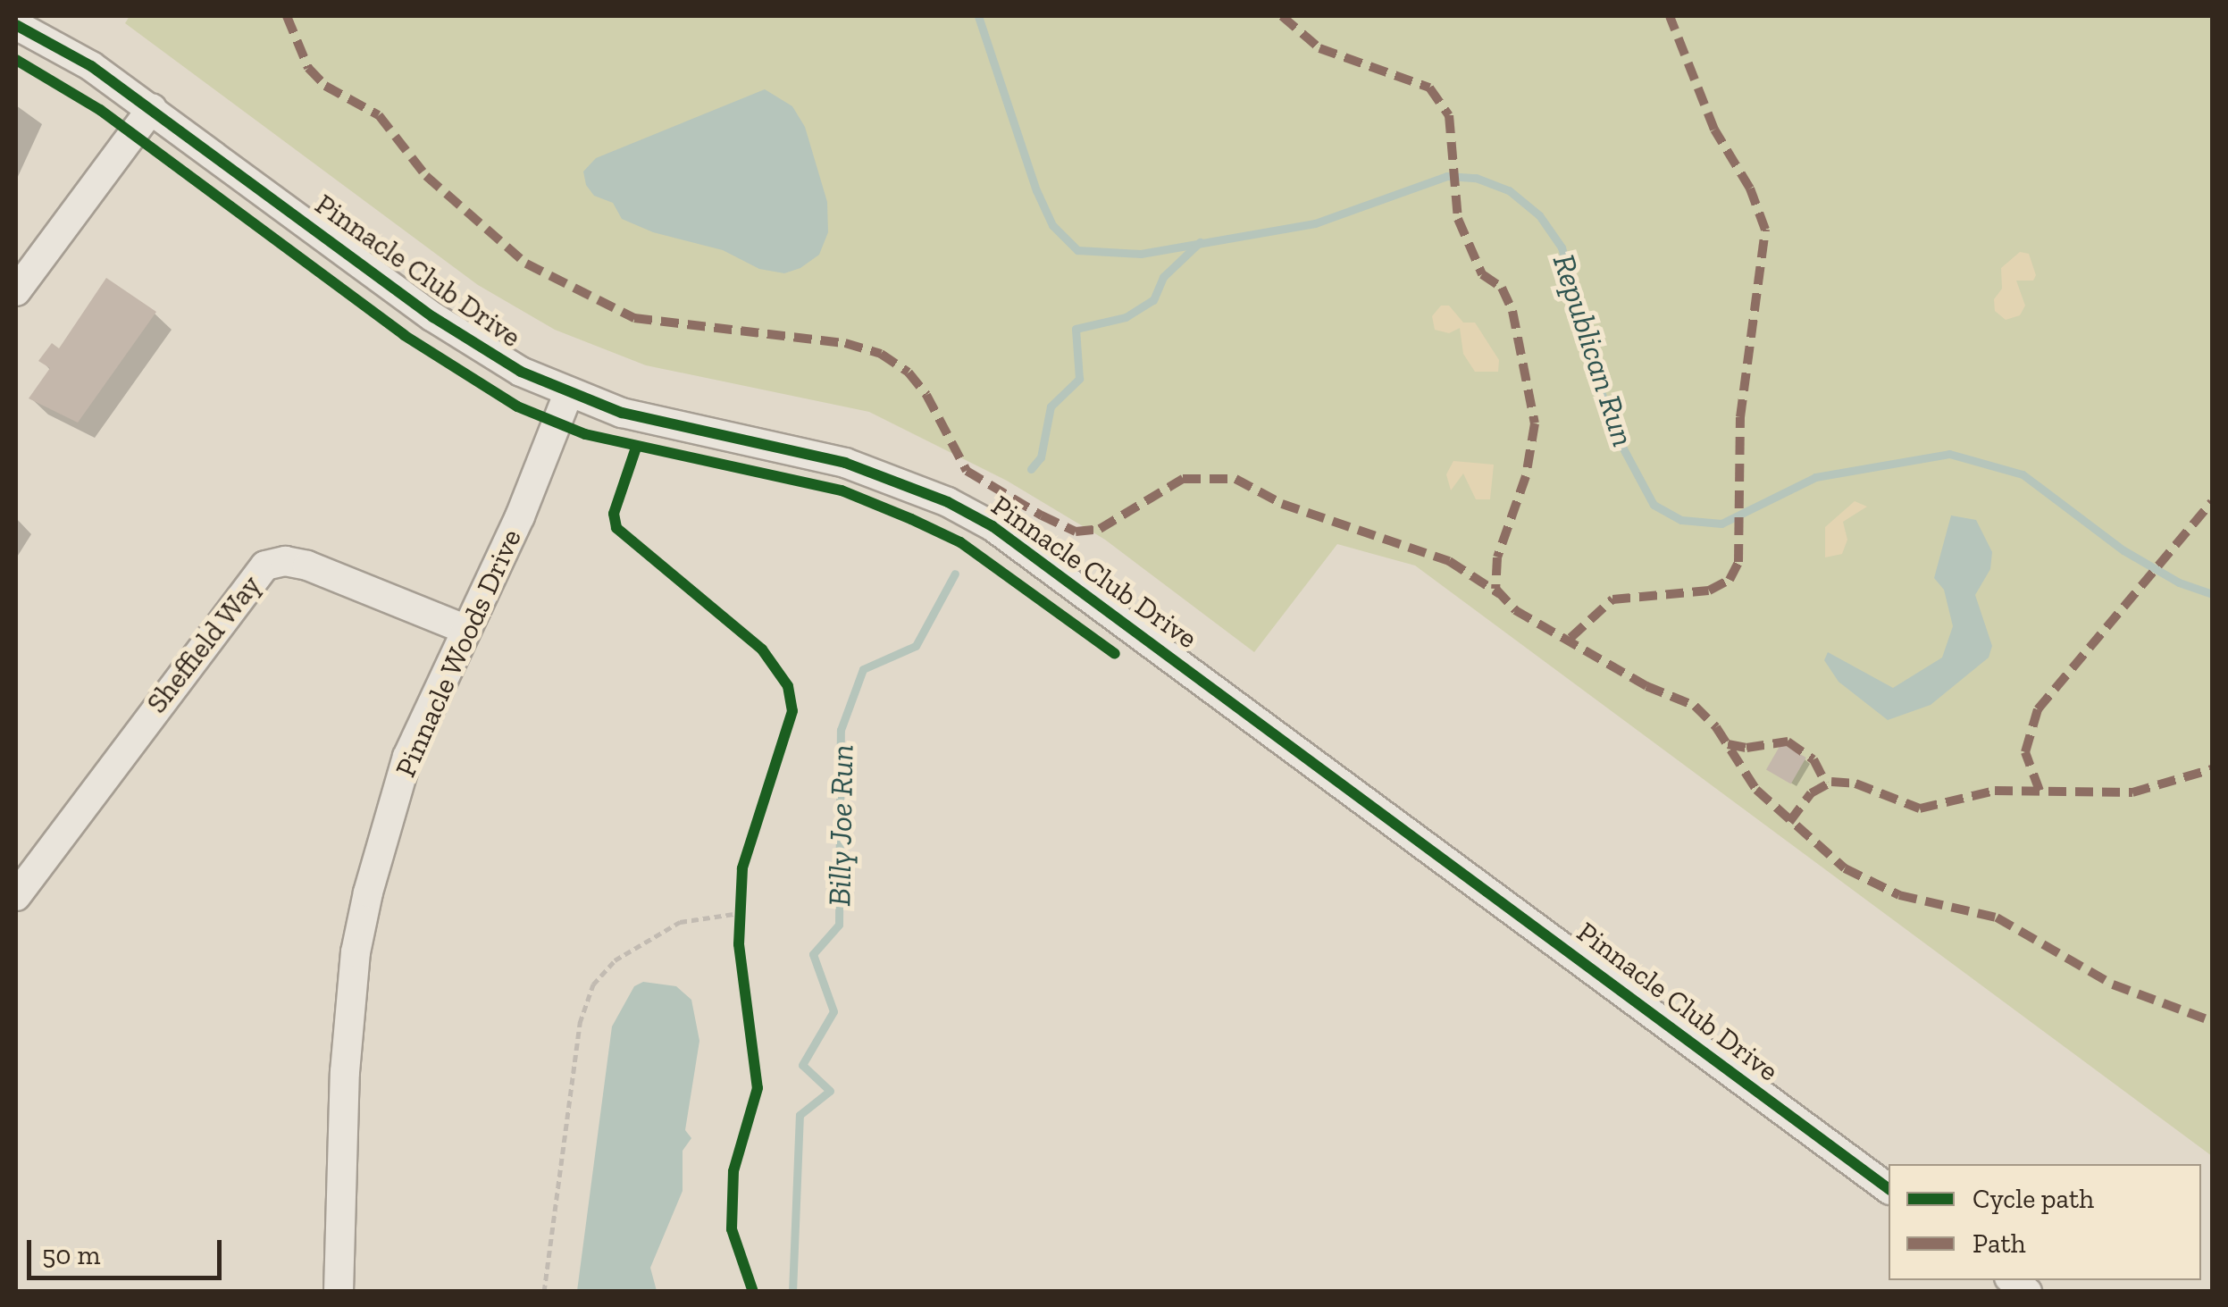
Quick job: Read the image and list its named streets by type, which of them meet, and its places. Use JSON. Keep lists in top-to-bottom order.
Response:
{
  "streets": {
    "street": ["Pinnacle Club Drive", "Sheffield Way", "Pinnacle Woods Drive"]
  },
  "crossings": [
    ["Pinnacle Club Drive", "Pinnacle Woods Drive"],
    ["Sheffield Way", "Pinnacle Woods Drive"]
  ],
  "water": ["Republican Run", "Billy Joe Run"],
  "legend": ["Cycle path", "Path"],
  "scale_bar": "50 m"
}
